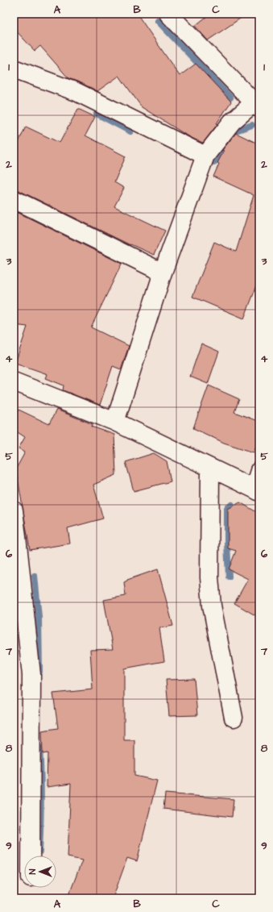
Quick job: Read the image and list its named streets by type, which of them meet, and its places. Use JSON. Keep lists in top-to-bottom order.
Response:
{
  "north": "left",
  "grid": {
    "columns": ["A", "B", "C"],
    "rows": [
      "1",
      "2",
      "3",
      "4",
      "5",
      "6",
      "7",
      "8",
      "9"
    ]
  }
}
